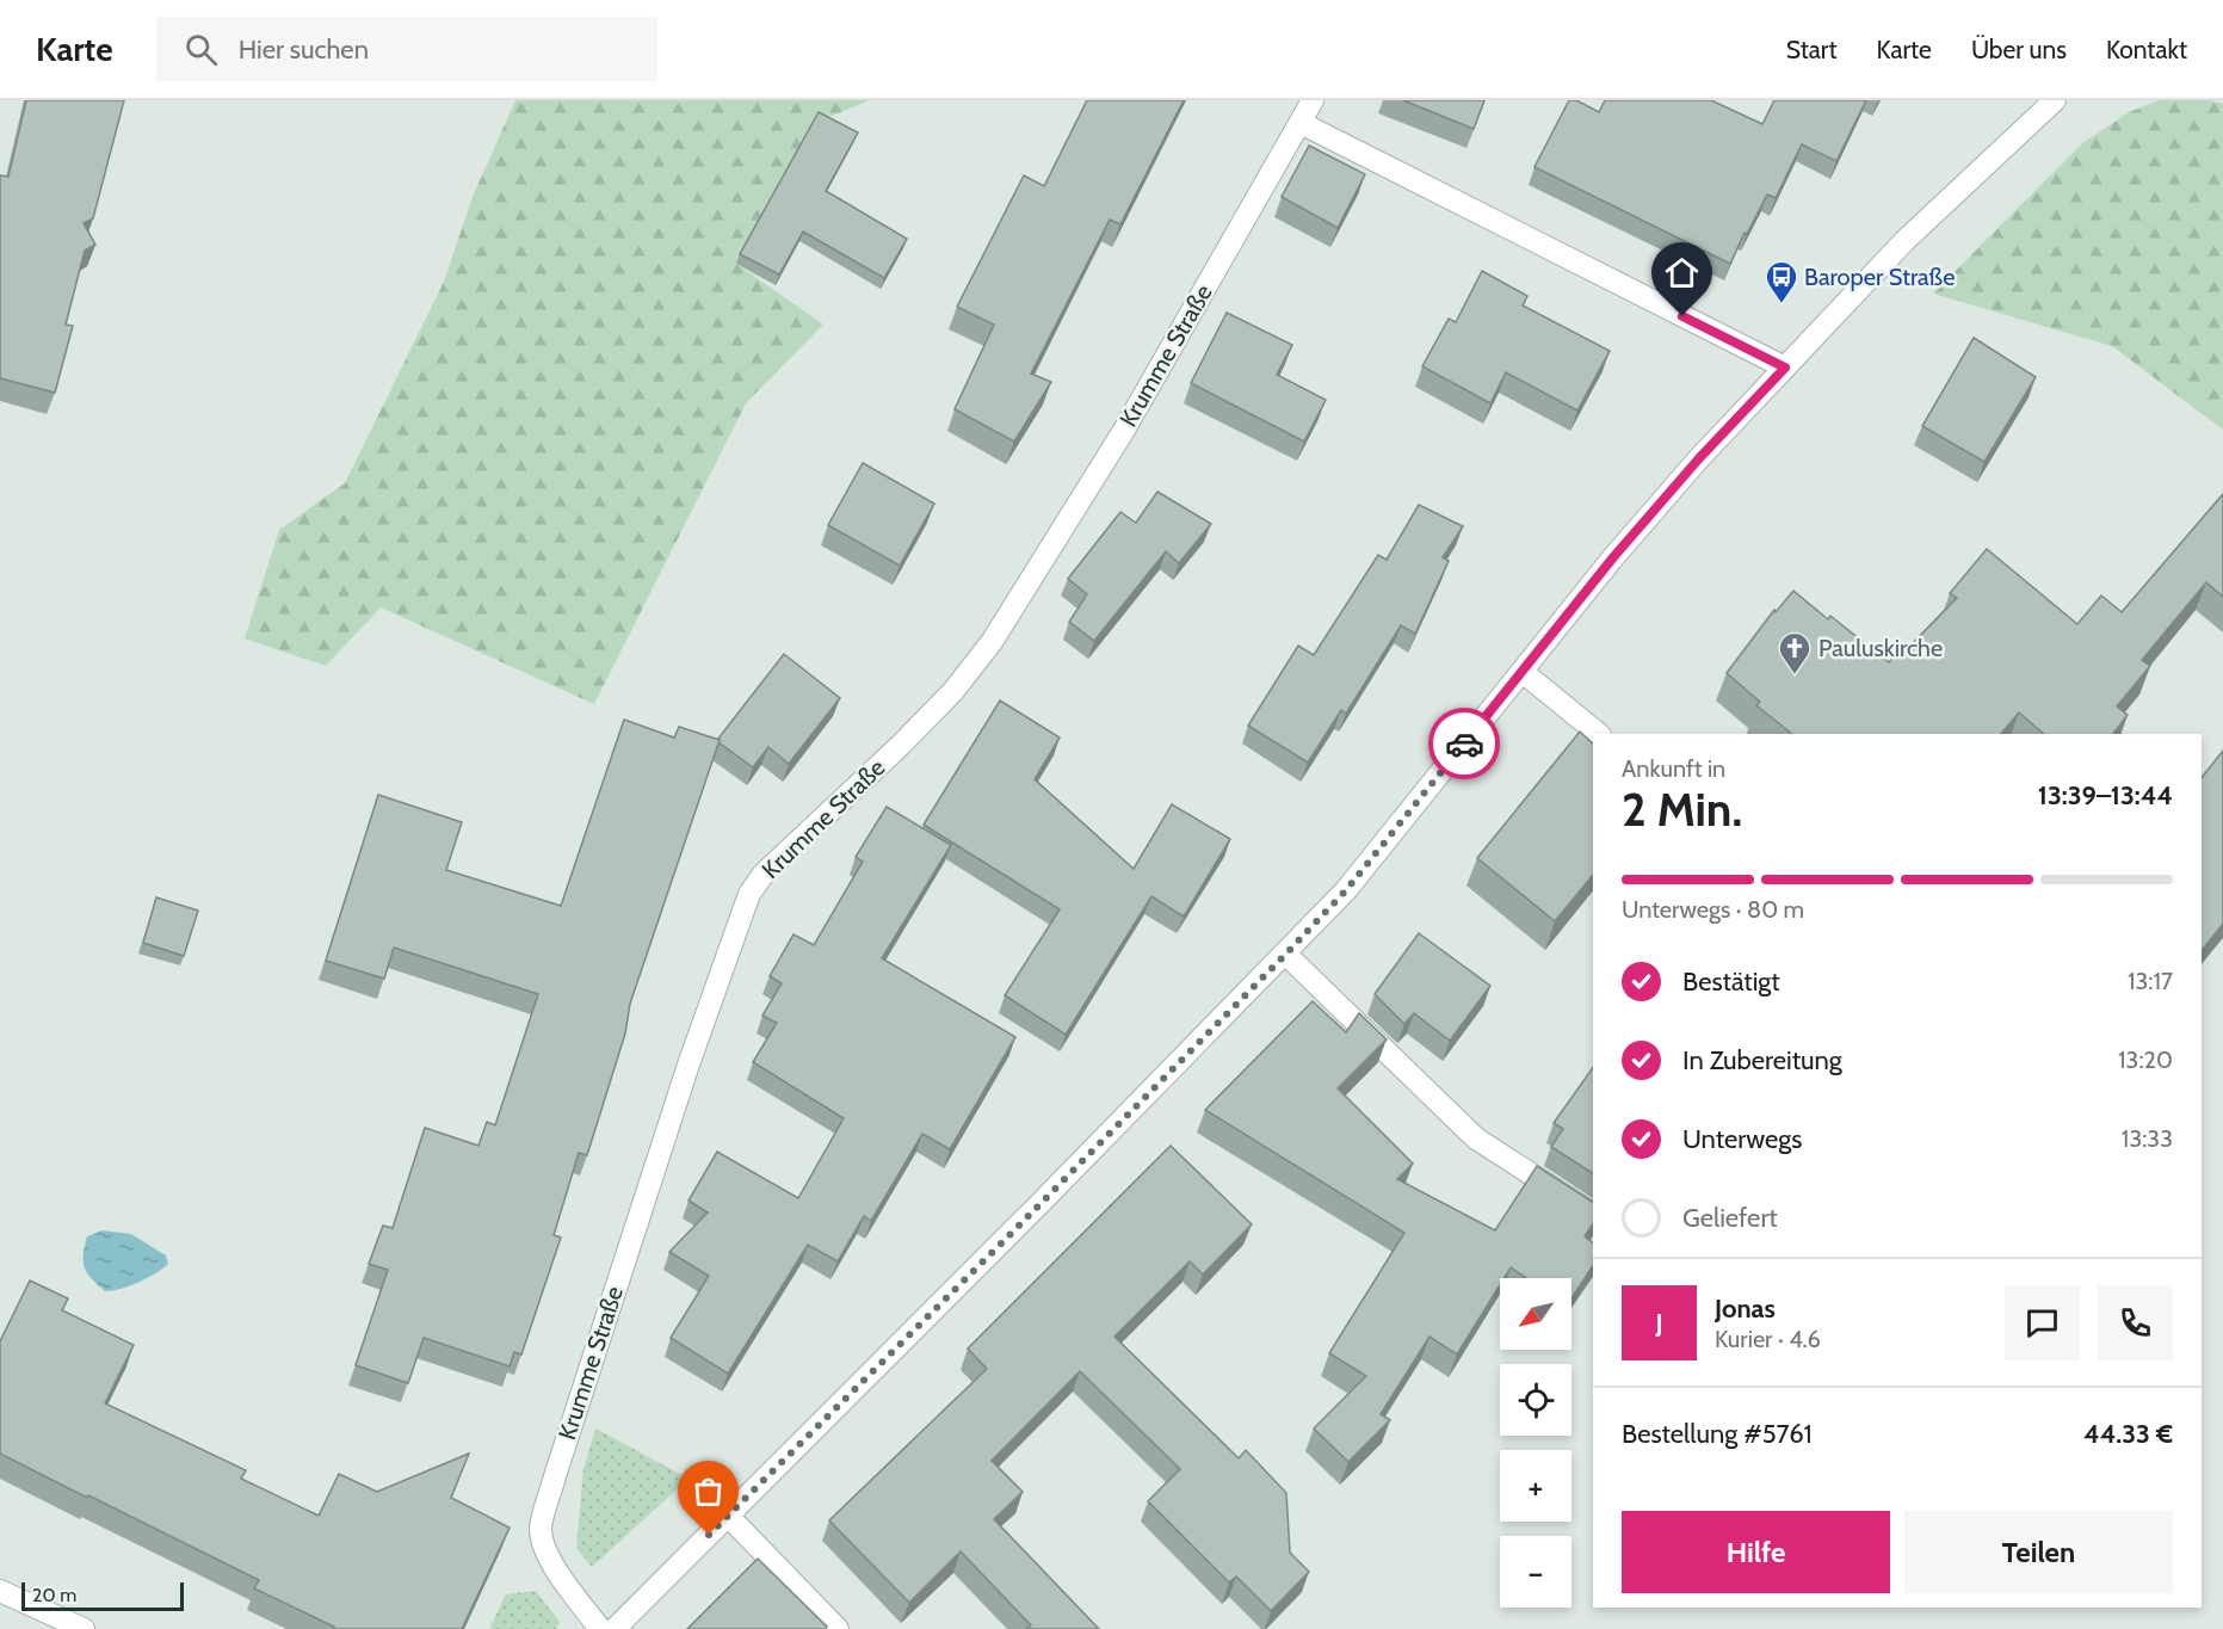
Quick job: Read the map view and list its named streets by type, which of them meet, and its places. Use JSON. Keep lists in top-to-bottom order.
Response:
{
  "streets": {
    "street": ["Krumme Straße"]
  },
  "places": {
    "bus stop": ["Baroper Straße"],
    "church": ["Pauluskirche"]
  },
  "scale_bar": "20 m",
  "north": "bottom left",
  "page": {
    "header": "Karte",
    "search": "Hier suchen",
    "nav": [
      "Start",
      "Karte",
      "Über uns",
      "Kontakt"
    ],
    "heading": ["2 Min.", "Ankunft in", "13:39–13:44"],
    "panel": [
      "Jonas",
      "Kurier · 4.6",
      "Bestellung #5761",
      "44.33 €"
    ],
    "bar": "Unterwegs · 80 m",
    "list": [
      ["Bestätigt", "13:17"],
      ["In Zubereitung", "13:20"],
      ["Unterwegs", "13:33"],
      "Geliefert"
    ],
    "map_buttons": ["+", "−"],
    "round": "J",
    "buttons": ["Hilfe", "Teilen"],
    "scale": "20 m"
  }
}
